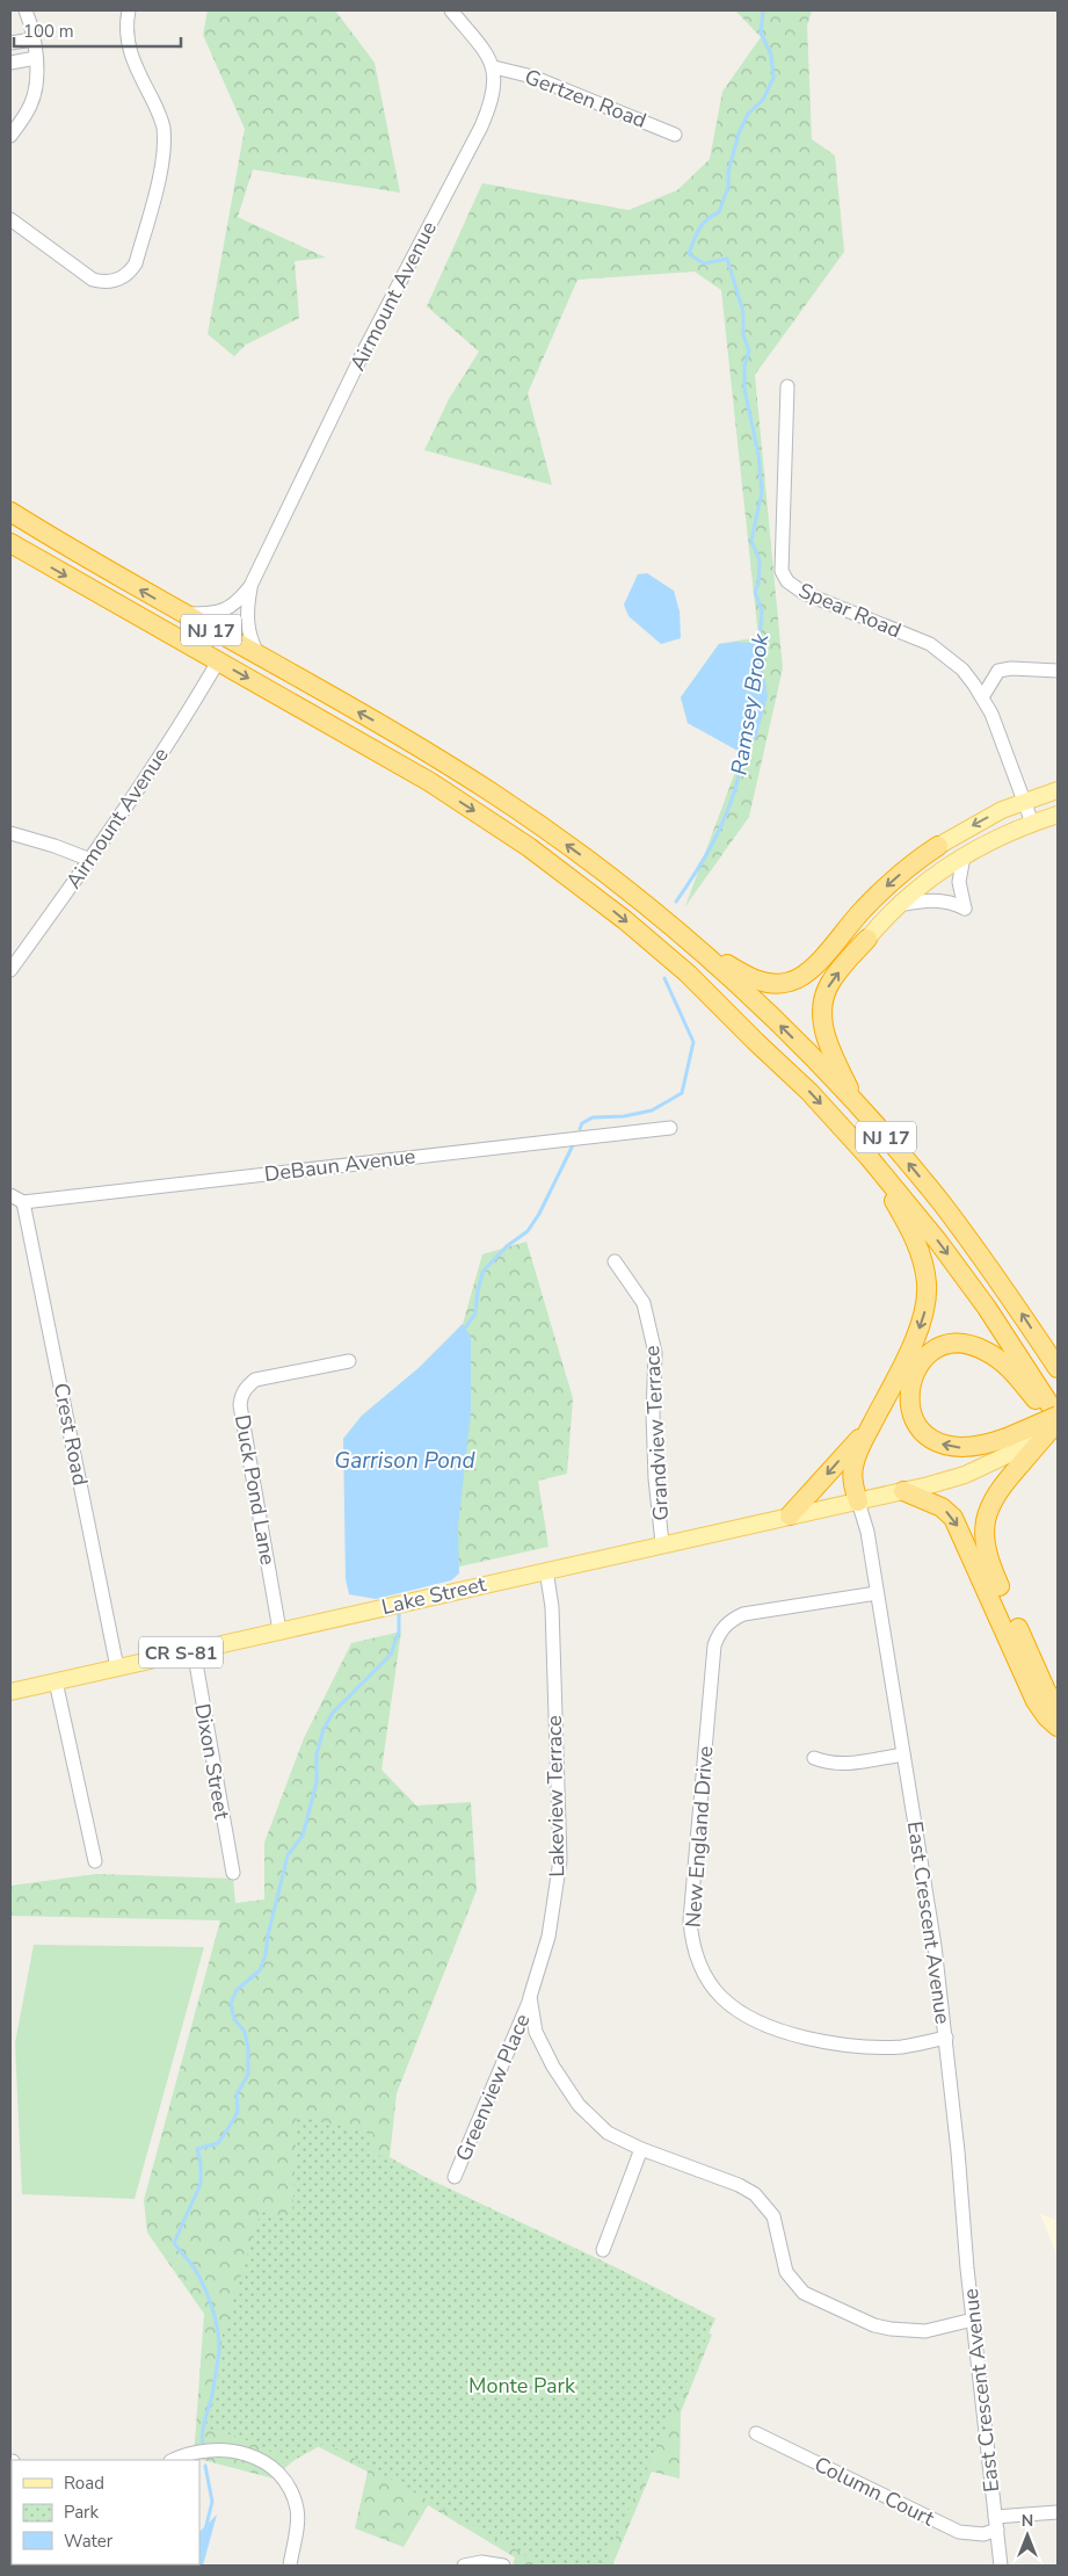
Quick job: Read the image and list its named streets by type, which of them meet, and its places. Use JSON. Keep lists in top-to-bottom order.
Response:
{
  "streets": {
    "highway": ["NJ 17"],
    "main road": ["Lake Street", "CR S-81"],
    "street": [
      "Gertzen Road",
      "Airmount Avenue",
      "Spear Road",
      "DeBaun Avenue",
      "Grandview Terrace",
      "Crest Road",
      "Duck Pond Lane",
      "Dixon Street",
      "Lakeview Terrace",
      "New England Drive",
      "East Crescent Avenue",
      "Greenview Place",
      "Column Court"
    ]
  },
  "crossings": [
    ["Gertzen Road", "Airmount Avenue"],
    ["Airmount Avenue", "NJ 17"],
    ["DeBaun Avenue", "Crest Road"],
    ["Grandview Terrace", "Lake Street"],
    ["Crest Road", "Lake Street"],
    ["Duck Pond Lane", "Lake Street"],
    ["Lake Street", "Dixon Street"],
    ["Lake Street", "Lakeview Terrace"],
    ["Lake Street", "East Crescent Avenue"],
    ["Lakeview Terrace", "East Crescent Avenue"],
    ["Lakeview Terrace", "Greenview Place"],
    ["New England Drive", "East Crescent Avenue"],
    ["East Crescent Avenue", "Column Court"]
  ],
  "water": ["Ramsey Brook", "Garrison Pond"],
  "parks": ["Monte Park"],
  "legend": ["Road", "Park", "Water"],
  "scale_bar": "100 m",
  "north": "top"
}
